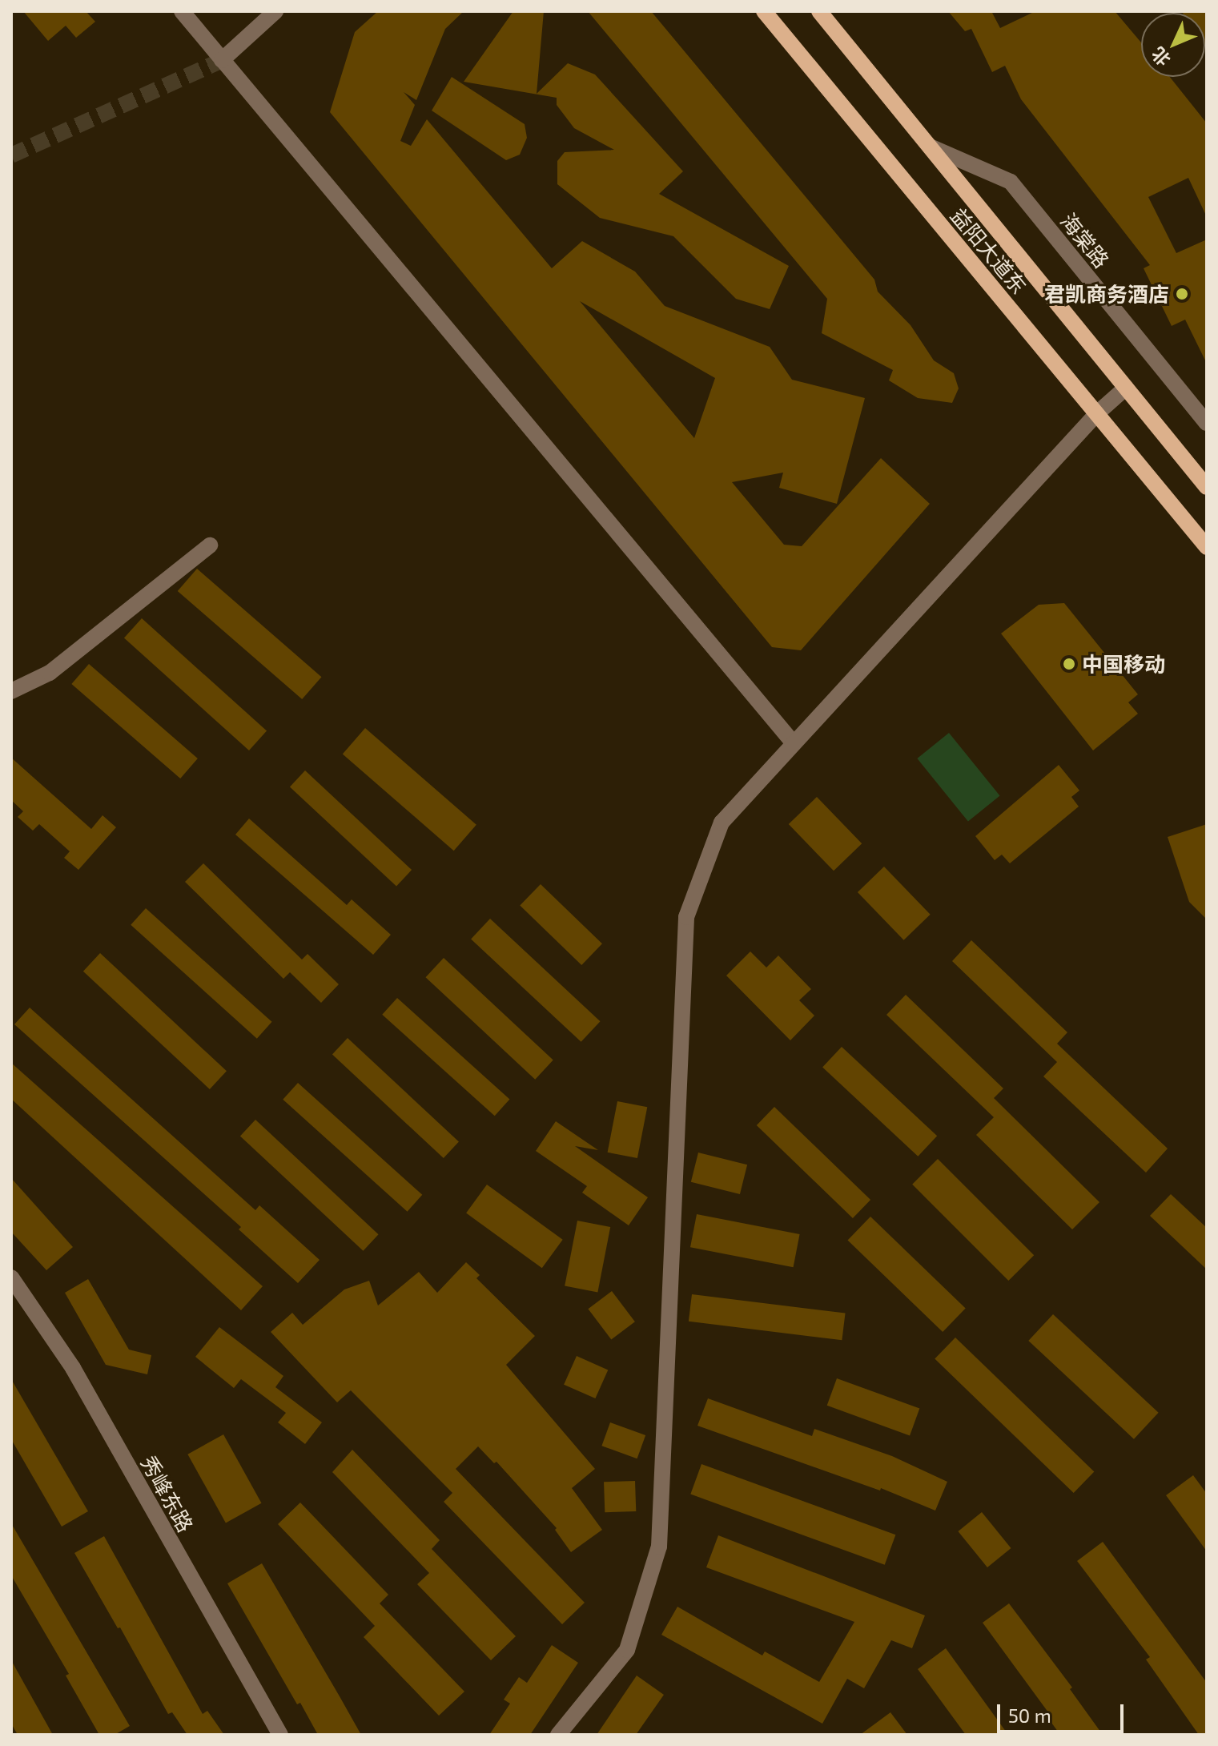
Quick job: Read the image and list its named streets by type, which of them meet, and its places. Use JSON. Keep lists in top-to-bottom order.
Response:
{
  "streets": {
    "main road": ["益阳大道东"],
    "street": ["海棠路", "秀峰东路"]
  },
  "places": ["君凯商务酒店", "中国移动"],
  "scale_bar": "50 m",
  "north": "bottom left"
}
